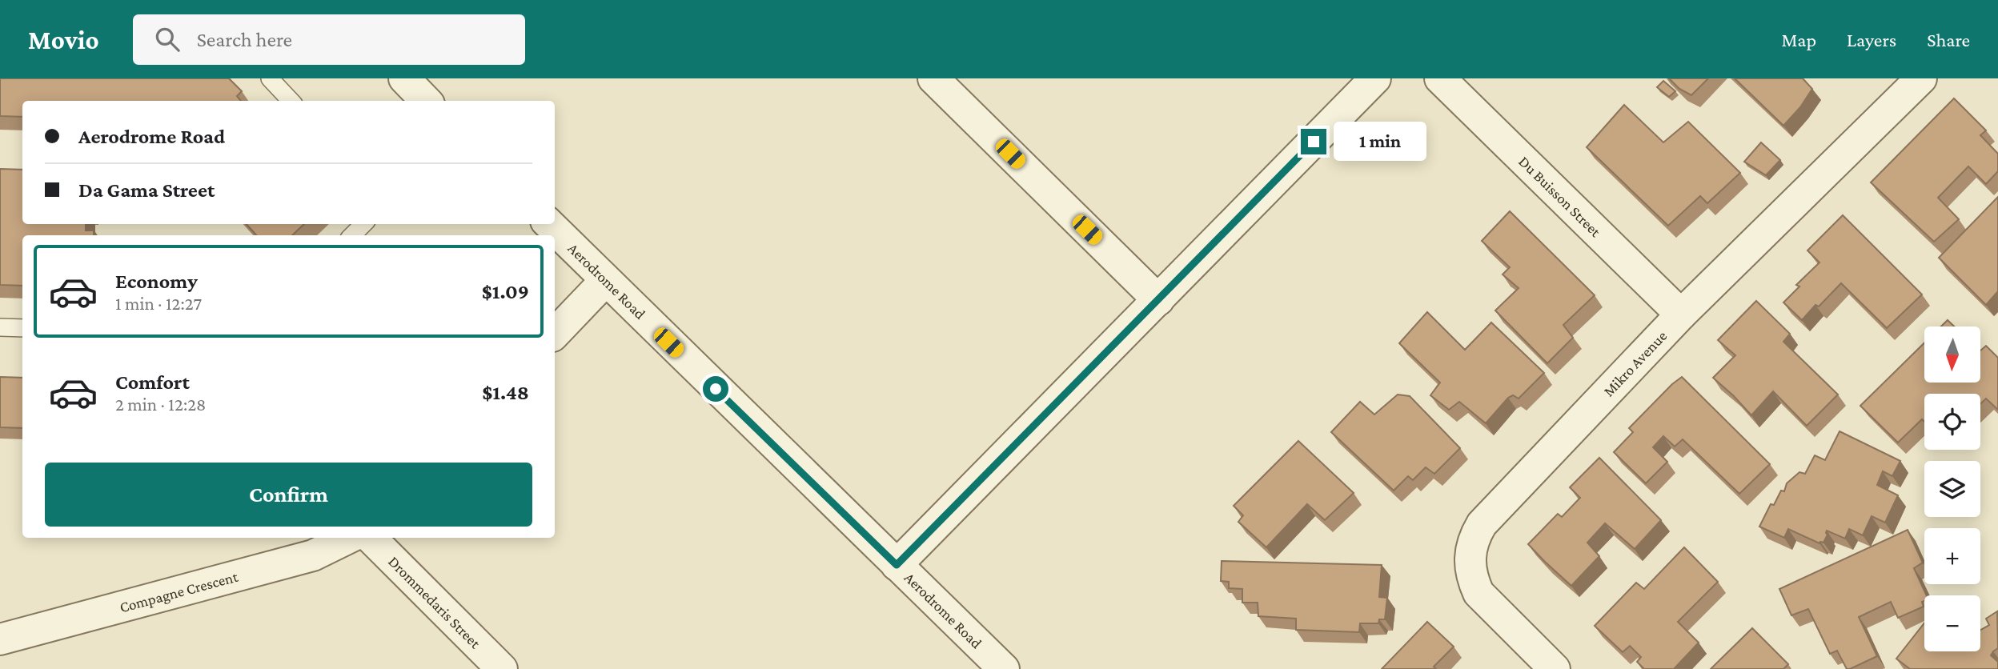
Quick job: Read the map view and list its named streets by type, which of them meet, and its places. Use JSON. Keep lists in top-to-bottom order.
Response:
{
  "streets": {
    "street": [
      "Du Buisson Street",
      "Aerodrome Road",
      "Mikro Avenue",
      "Compagne Crescent",
      "Drommedaris Street"
    ]
  },
  "crossings": [
    ["Du Buisson Street", "Mikro Avenue"]
  ],
  "north": "bottom",
  "page": {
    "header": "Movio",
    "search": "Search here",
    "nav": ["Map", "Layers", "Share"],
    "banner": ["Aerodrome Road", "Da Gama Street"],
    "bubble": "1 min",
    "list": [
      {
        "name": "Economy",
        "note": "1 min · 12:27",
        "value": "$1.09"
      },
      {
        "name": "Comfort",
        "note": "2 min · 12:28",
        "value": "$1.48"
      }
    ],
    "map_buttons": ["+", "−"],
    "buttons": "Confirm"
  }
}
